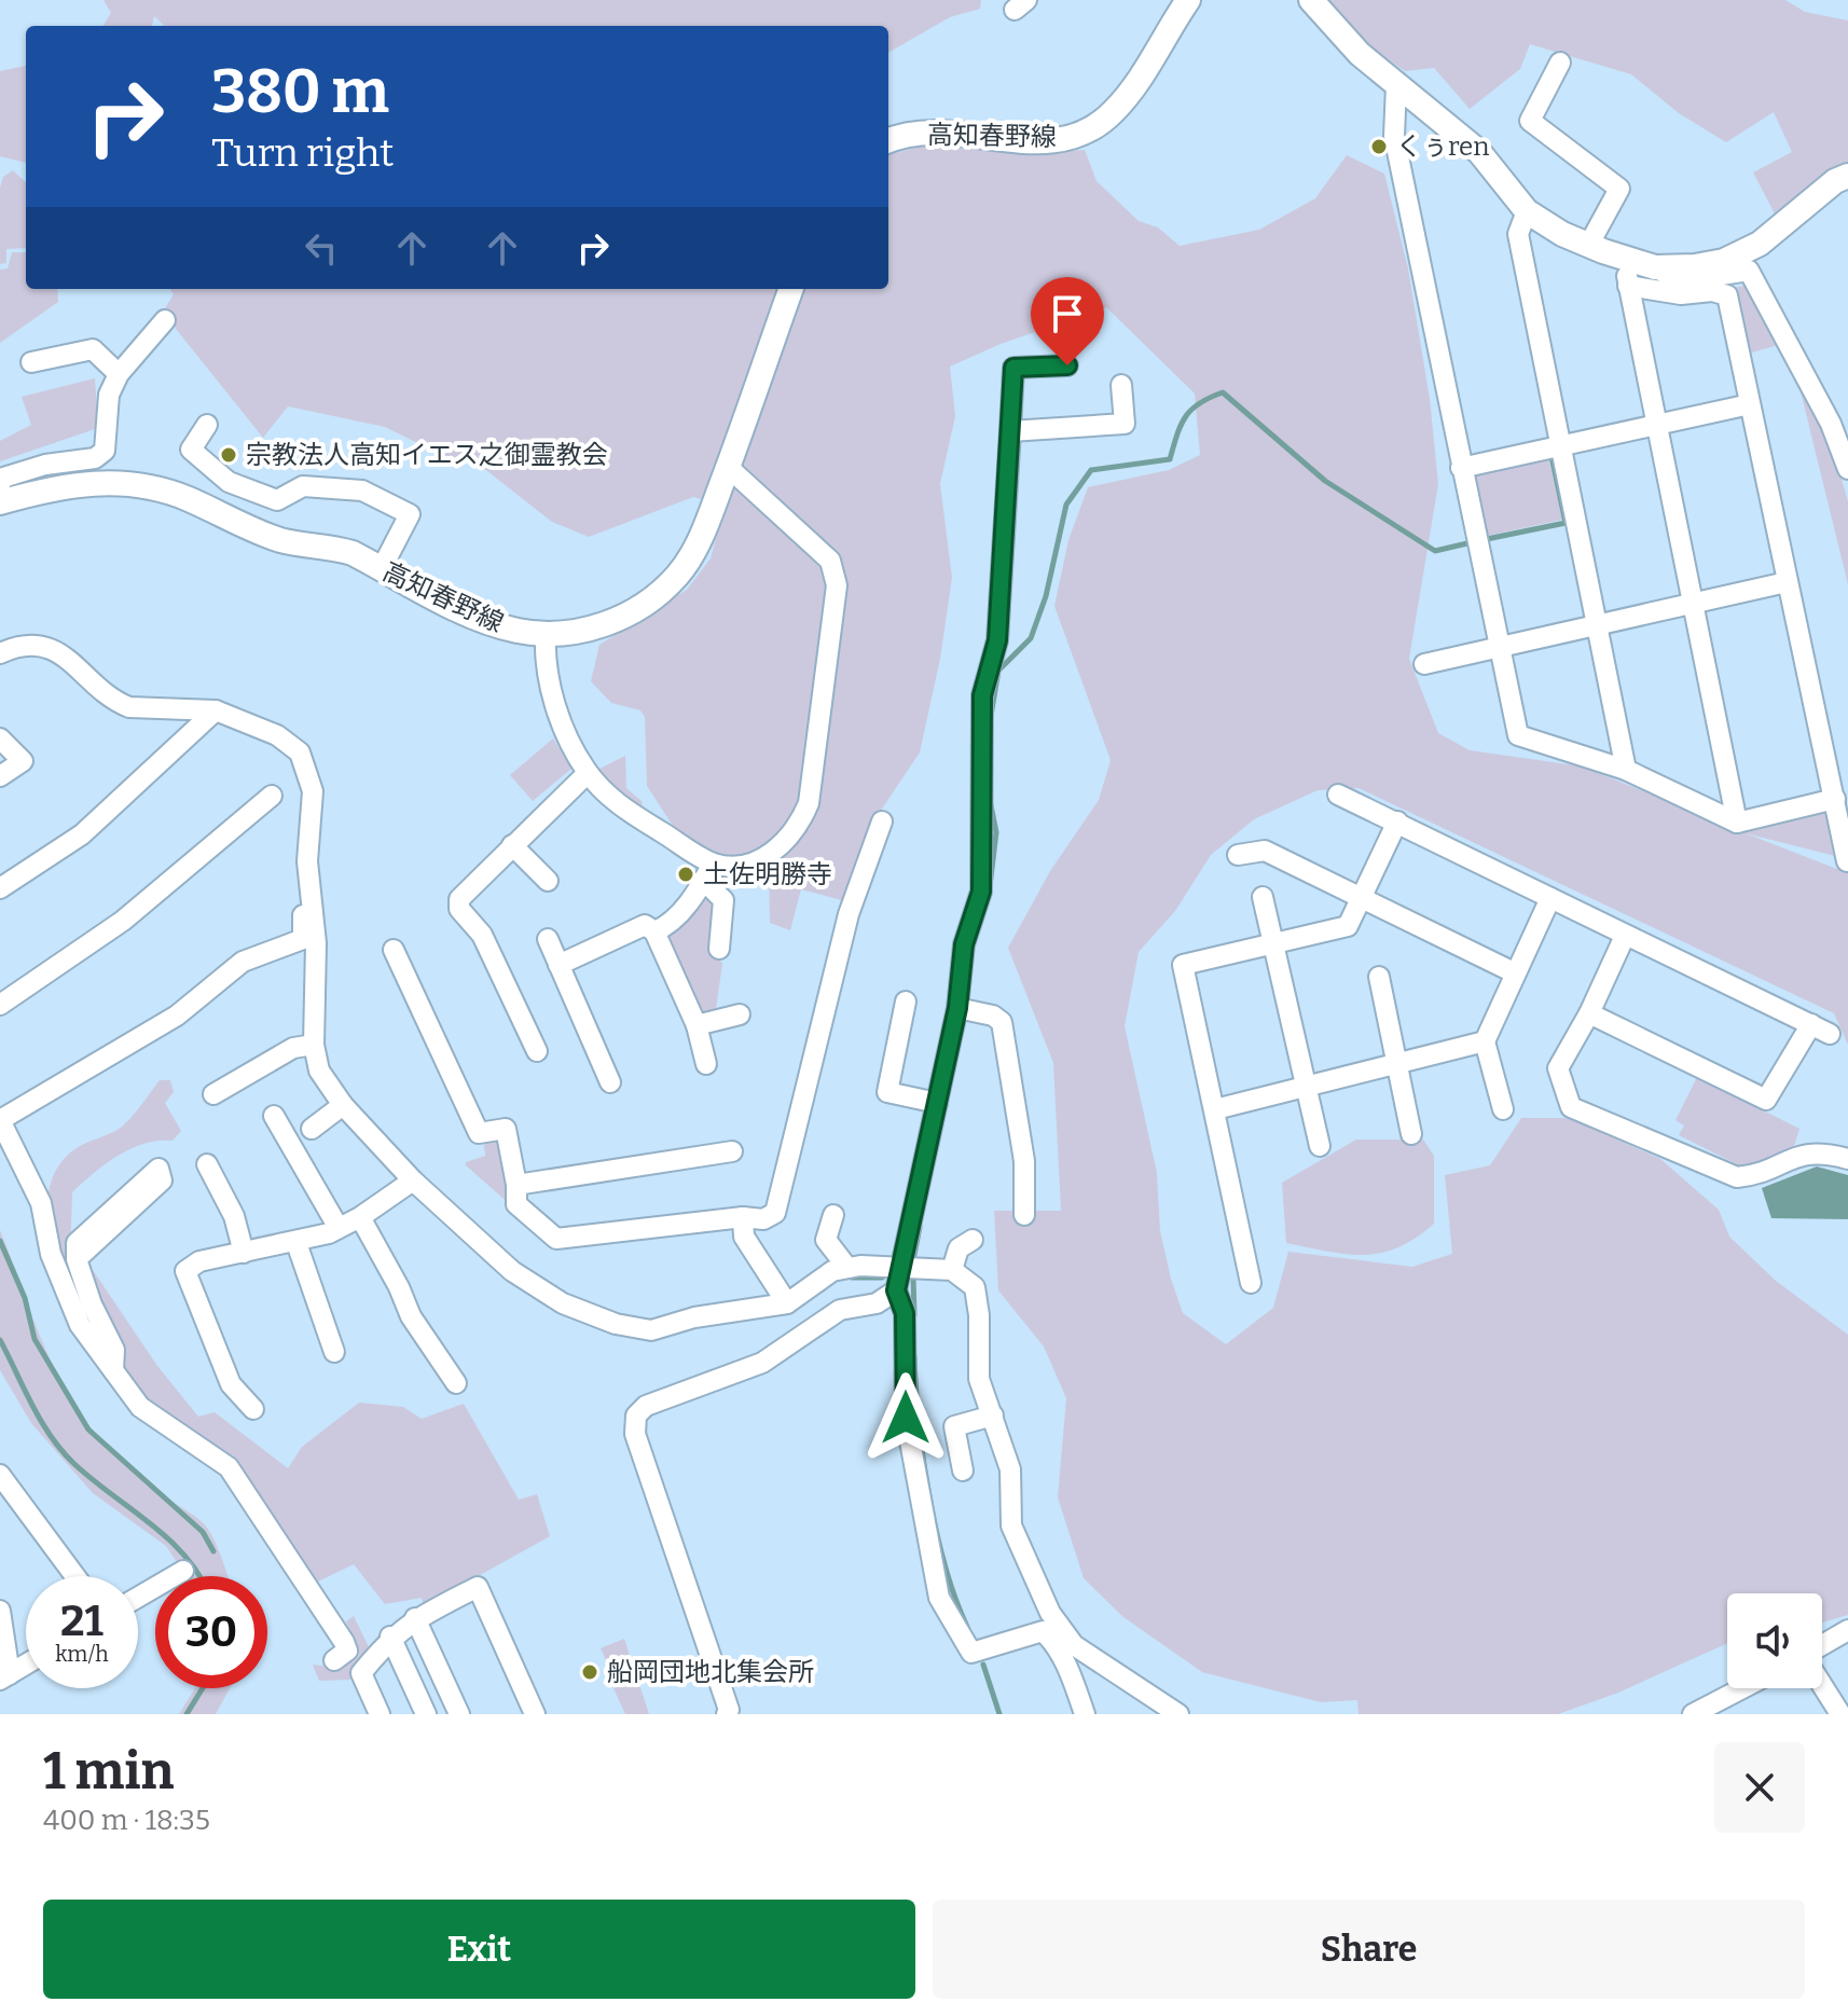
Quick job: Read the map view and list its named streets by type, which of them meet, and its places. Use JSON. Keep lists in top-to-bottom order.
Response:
{
  "streets": {
    "main road": ["高知春野線"]
  },
  "places": [
    "くぅren",
    "宗教法人高知イエス之御霊教会",
    "土佐明勝寺",
    "船岡団地北集会所"
  ],
  "page": {
    "turn": ["380 m", "Turn right"],
    "speed": "21 km/h",
    "limit": "30",
    "heading": ["1 min", "400 m · 18:35"],
    "buttons": ["Exit", "Share"]
  }
}
